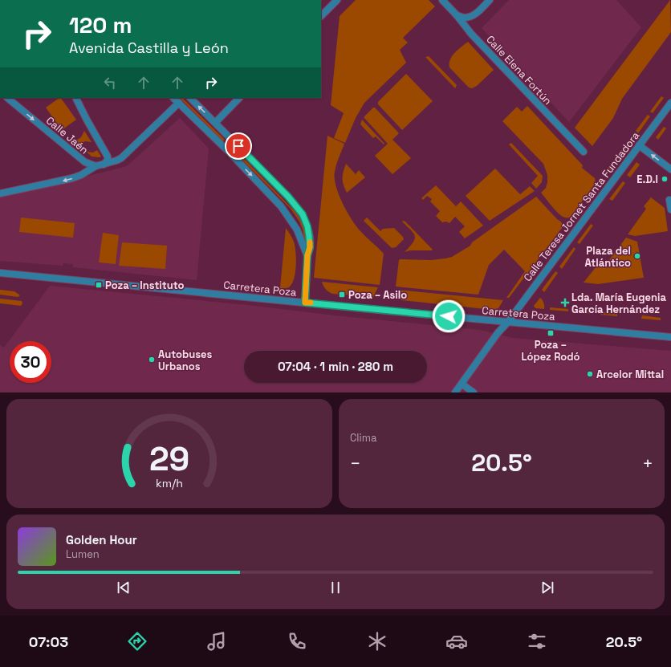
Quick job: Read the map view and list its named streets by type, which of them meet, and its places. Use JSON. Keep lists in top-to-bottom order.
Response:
{
  "streets": {
    "street": [
      "Calle Elena Fortún",
      "Calle Jaén",
      "Calle Teresa Jornet Santa Fundadora",
      "Carretera Poza"
    ]
  },
  "crossings": [
    ["Calle Teresa Jornet Santa Fundadora", "Carretera Poza"]
  ],
  "one_way": ["Calle Jaén"],
  "places": {
    "other": [
      "E.D.I",
      "Plaza del Atlántico",
      "Autobuses Urbanos",
      "Arcelor Mittal"
    ],
    "transit": ["Poza – Instituto", "Poza – Asilo", "Poza – López Rodó"],
    "health": ["Lda. María Eugenia García Hernández"]
  },
  "page": {
    "turn": ["120 m", "Avenida Castilla y León"],
    "limit": "30",
    "trip": "07:04 · 1 min · 280 m",
    "tile": "Clima",
    "heat": ["−", "20.5°", "+"],
    "song": ["Golden Hour", "Lumen"],
    "tabs": ["07:03", "20.5°"],
    "gauge": ["29", "km/h"]
  }
}
